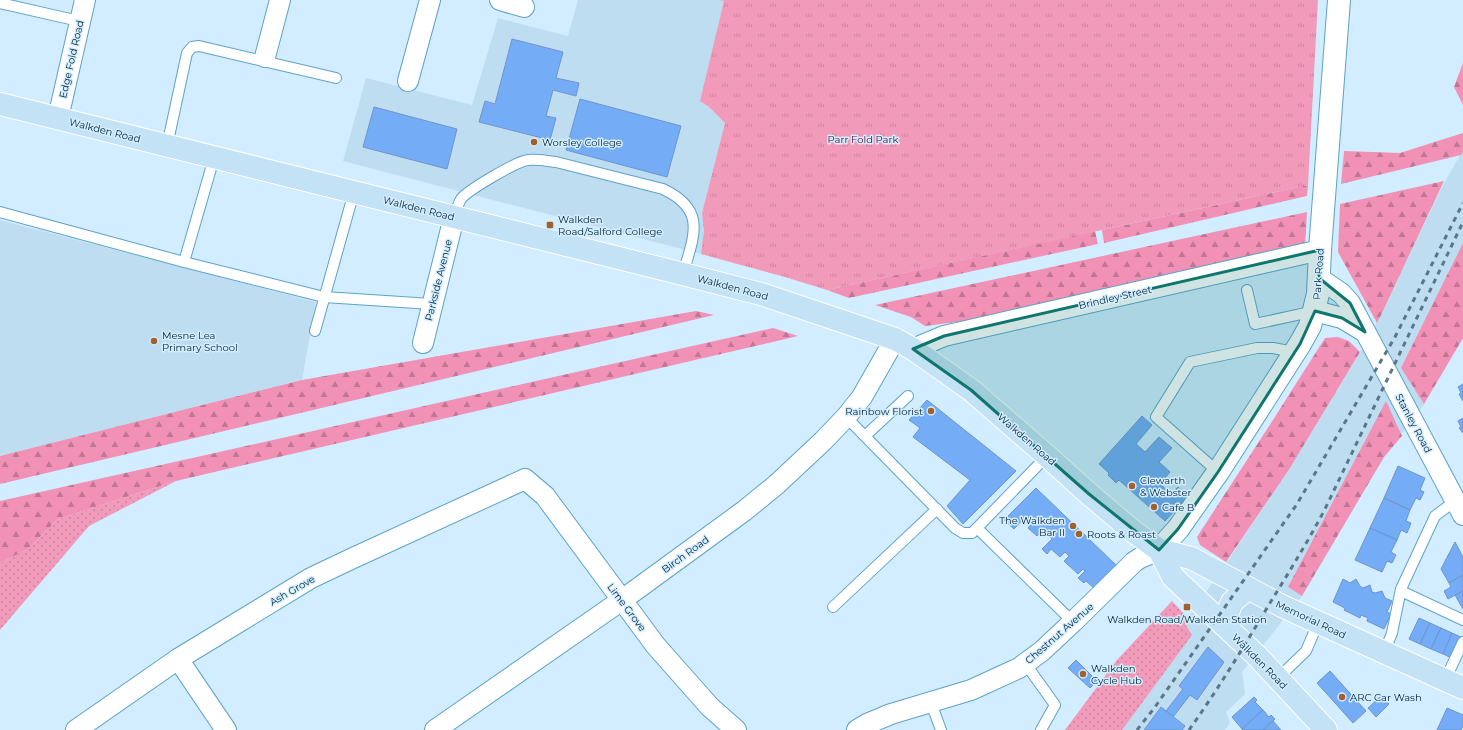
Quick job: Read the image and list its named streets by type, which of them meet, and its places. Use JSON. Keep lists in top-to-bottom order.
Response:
{
  "streets": {
    "main road": ["Walkden Road", "Memorial Road"],
    "street": [
      "Edge Fold Road",
      "Park Road",
      "Parkside Avenue",
      "Brindley Street",
      "Stanley Road",
      "Birch Road",
      "Ash Grove",
      "Lime Grove",
      "Chestnut Avenue"
    ]
  },
  "crossings": [
    ["Edge Fold Road", "Walkden Road"],
    ["Walkden Road", "Park Road"],
    ["Walkden Road", "Parkside Avenue"],
    ["Walkden Road", "Brindley Street"],
    ["Walkden Road", "Birch Road"],
    ["Walkden Road", "Memorial Road"],
    ["Walkden Road", "Chestnut Avenue"],
    ["Park Road", "Brindley Street"],
    ["Park Road", "Stanley Road"],
    ["Park Road", "Memorial Road"],
    ["Park Road", "Chestnut Avenue"],
    ["Brindley Street", "Birch Road"],
    ["Birch Road", "Lime Grove"],
    ["Ash Grove", "Lime Grove"],
    ["Memorial Road", "Chestnut Avenue"]
  ],
  "parks": ["Parr Fold Park"],
  "places": {
    "other": [
      "Worsley College",
      "Mesne Lea Primary School",
      "Rainbow Florist",
      "Clewarth & Webster",
      "Cafe B",
      "The Walkden Bar II",
      "Roots & Roast",
      "Walkden Cycle Hub",
      "ARC Car Wash"
    ],
    "transit": ["Walkden Road/Salford College", "Walkden Road/Walkden Station"]
  }
}
